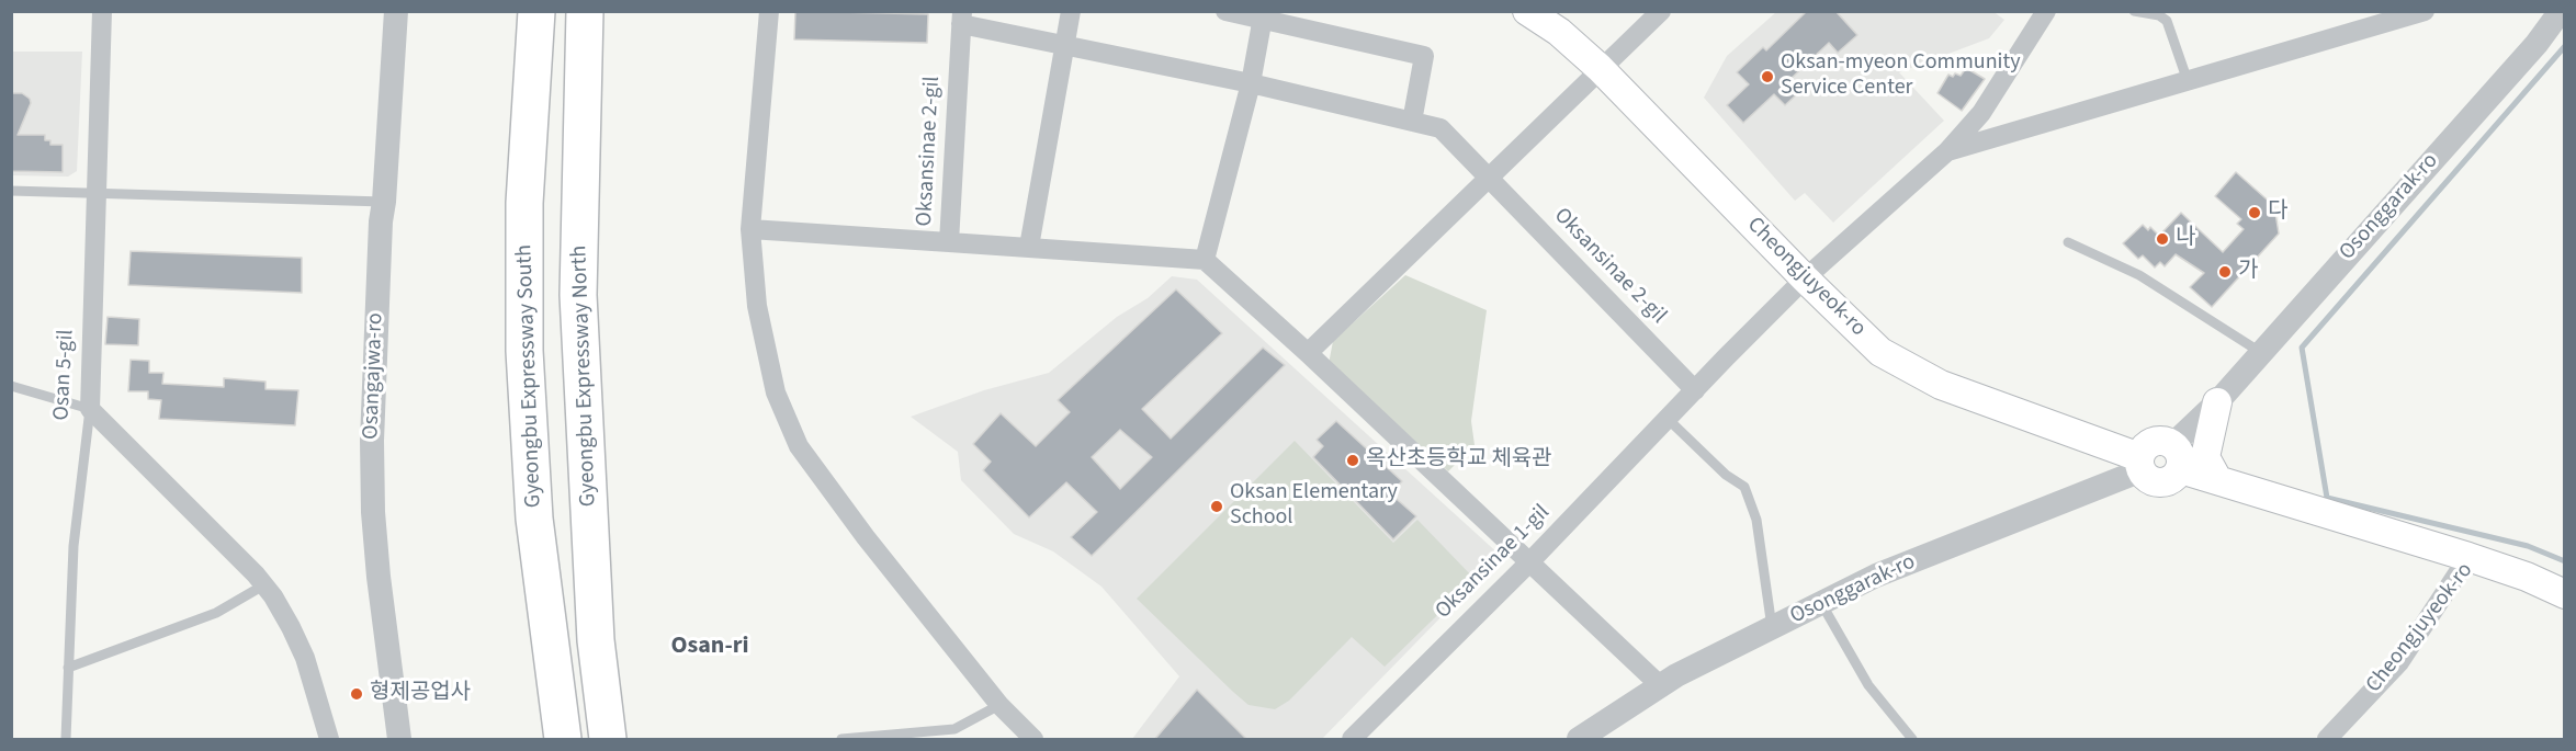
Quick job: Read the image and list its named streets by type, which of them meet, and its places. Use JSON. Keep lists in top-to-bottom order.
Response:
{
  "streets": {
    "highway": ["Gyeongbu Expressway South", "Gyeongbu Expressway North"],
    "main road": ["Cheongjuyeok-ro"],
    "street": [
      "Oksansinae 2-gil",
      "Osonggarak-ro",
      "Osan 5-gil",
      "Osangajwa-ro",
      "Oksansinae 1-gil"
    ]
  },
  "crossings": [
    ["Oksansinae 2-gil", "Oksansinae 1-gil"],
    ["Osonggarak-ro", "Cheongjuyeok-ro"],
    ["Cheongjuyeok-ro", "Oksansinae 1-gil"]
  ],
  "districts": ["Osan-ri"],
  "places": [
    "Oksan-myeon Community Service Center",
    "다",
    "나",
    "가",
    "옥산초등학교 체육관",
    "Oksan Elementary School",
    "형제공업사"
  ]
}
